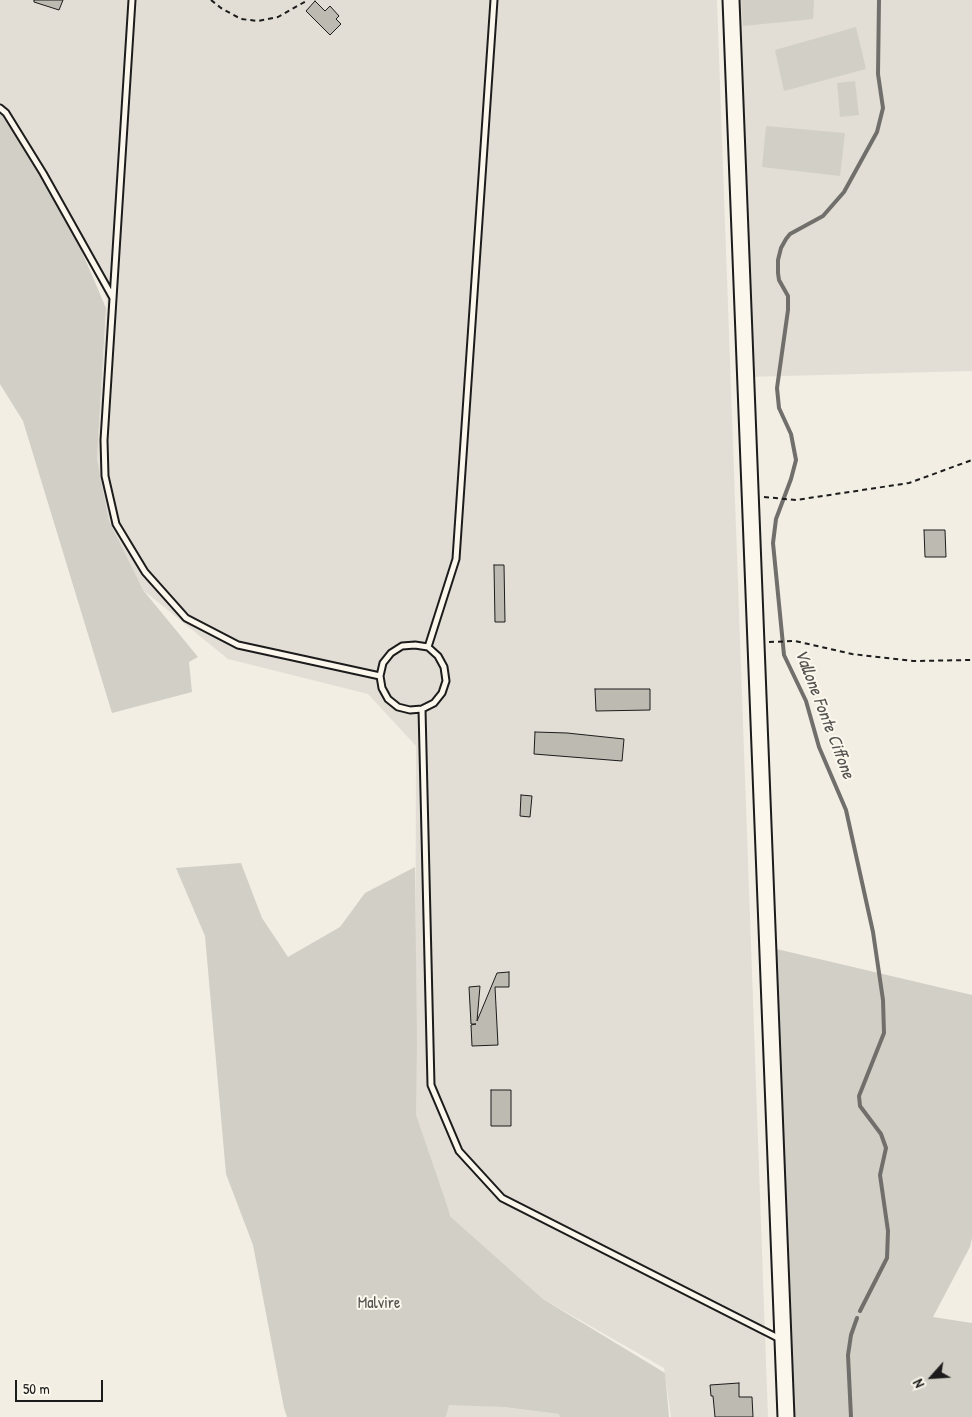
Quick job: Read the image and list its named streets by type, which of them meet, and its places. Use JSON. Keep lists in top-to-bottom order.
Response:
{
  "water": ["Vallone Fonte Ciffone"],
  "parks": ["Malvire"],
  "scale_bar": "50 m",
  "north": "bottom left"
}
